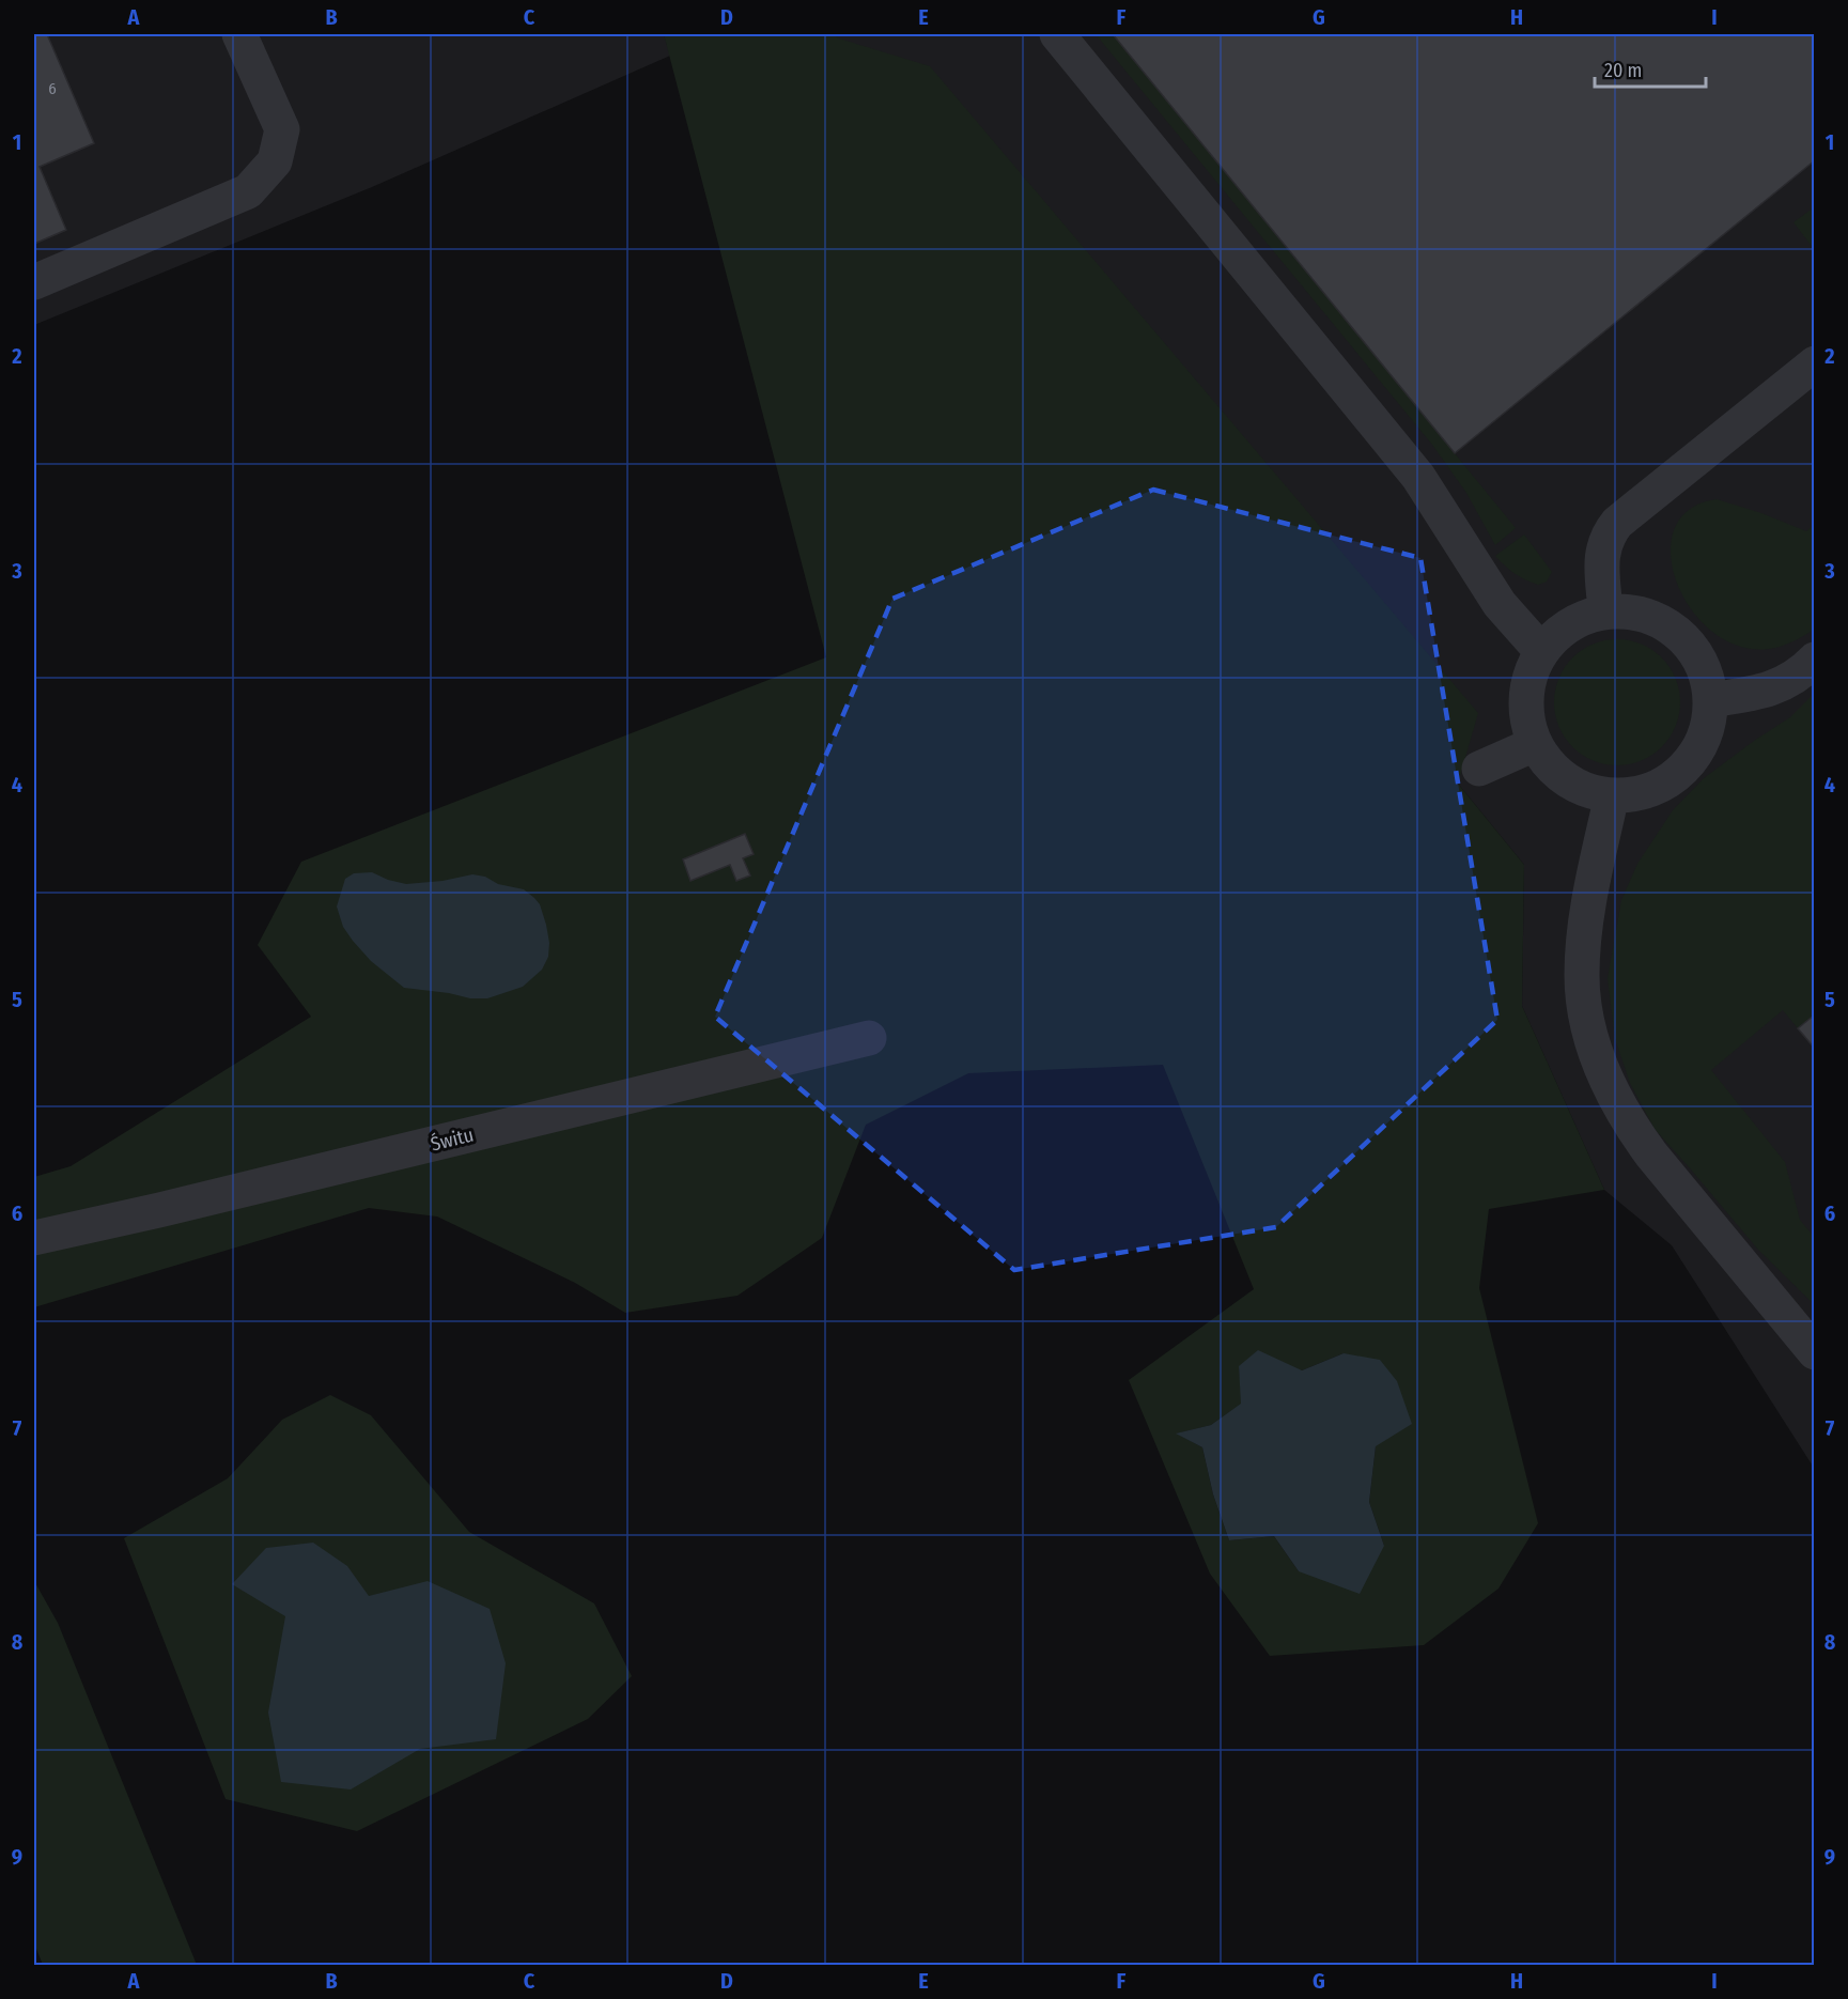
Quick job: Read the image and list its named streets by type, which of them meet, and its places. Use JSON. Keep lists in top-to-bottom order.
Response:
{
  "streets": {
    "street": ["Świtu"]
  },
  "house_numbers": ["6"],
  "scale_bar": "20 m",
  "grid": {
    "columns": [
      "A",
      "B",
      "C",
      "D",
      "E",
      "F",
      "G",
      "H",
      "I"
    ],
    "rows": [
      "1",
      "2",
      "3",
      "4",
      "5",
      "6",
      "7",
      "8",
      "9"
    ]
  }
}
